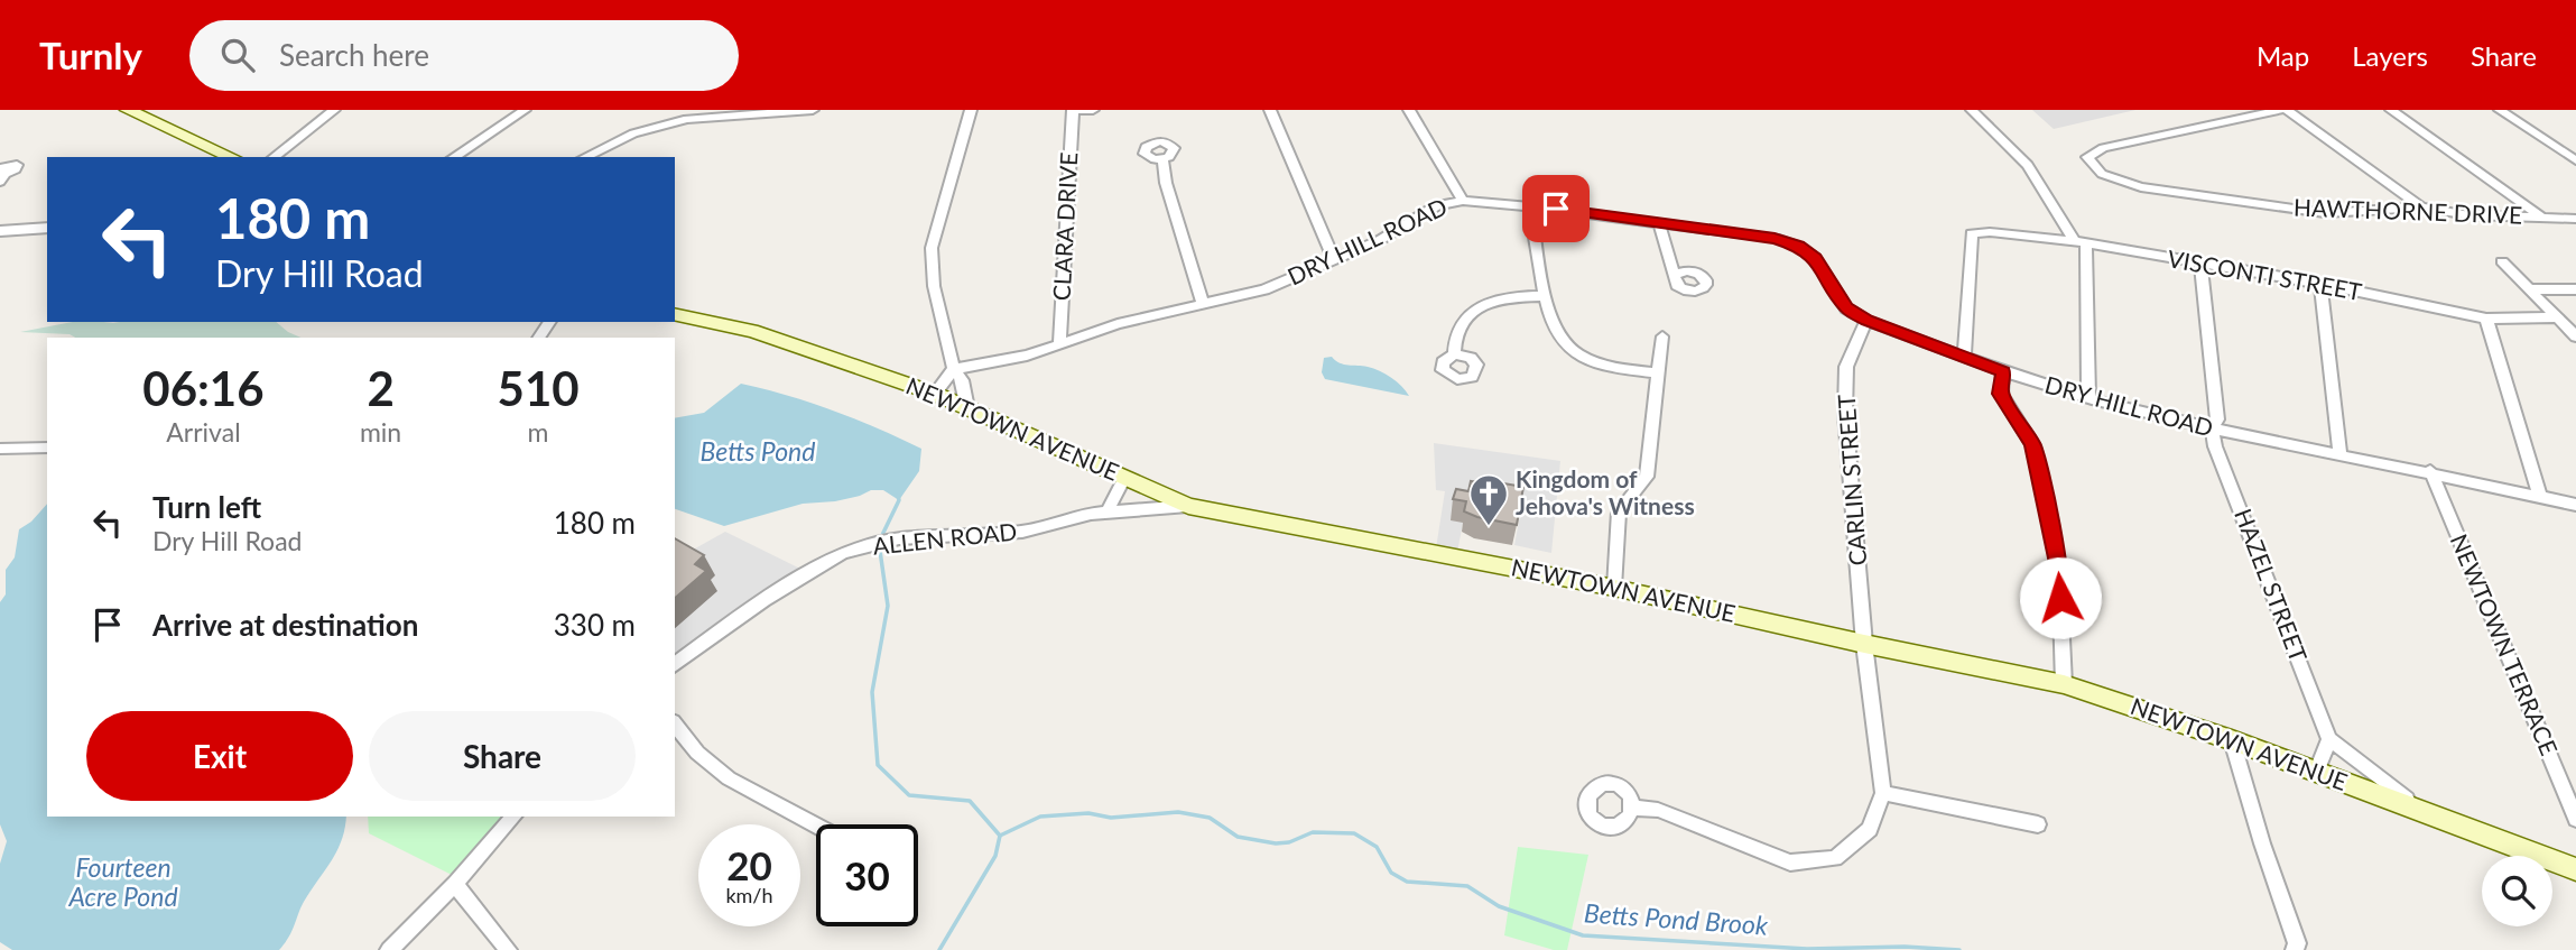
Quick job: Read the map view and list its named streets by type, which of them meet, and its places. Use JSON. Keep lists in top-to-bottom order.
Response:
{
  "streets": {
    "main road": ["NEWTOWN AVENUE"],
    "street": [
      "HAWTHORNE DRIVE",
      "CLARA DRIVE",
      "DRY HILL ROAD",
      "VISCONTI STREET",
      "CARLIN STREET",
      "ALLEN ROAD",
      "HAZEL STREET",
      "NEWTOWN TERRACE"
    ]
  },
  "crossings": [
    ["CLARA DRIVE", "DRY HILL ROAD"],
    ["DRY HILL ROAD", "VISCONTI STREET"],
    ["DRY HILL ROAD", "CARLIN STREET"],
    ["DRY HILL ROAD", "HAZEL STREET"],
    ["DRY HILL ROAD", "NEWTOWN TERRACE"],
    ["NEWTOWN AVENUE", "CARLIN STREET"],
    ["NEWTOWN AVENUE", "ALLEN ROAD"]
  ],
  "water": ["Betts Pond", "Fourteen Acre Pond", "Betts Pond Brook"],
  "places": {
    "church": ["Kingdom of Jehova's Witness"]
  },
  "page": {
    "header": "Turnly",
    "search": "Search here",
    "nav": ["Map", "Layers", "Share"],
    "turn": ["180 m", "Dry Hill Road"],
    "eta": [
      "06:16",
      "Arrival",
      "2",
      "min",
      "510",
      "m"
    ],
    "list": [
      {
        "name": "Turn left",
        "note": "Dry Hill Road",
        "value": "180 m"
      },
      {
        "name": "Arrive at destination",
        "value": "330 m"
      }
    ],
    "buttons": ["Exit", "Share"],
    "speed": "20 km/h",
    "limit": "30"
  }
}
